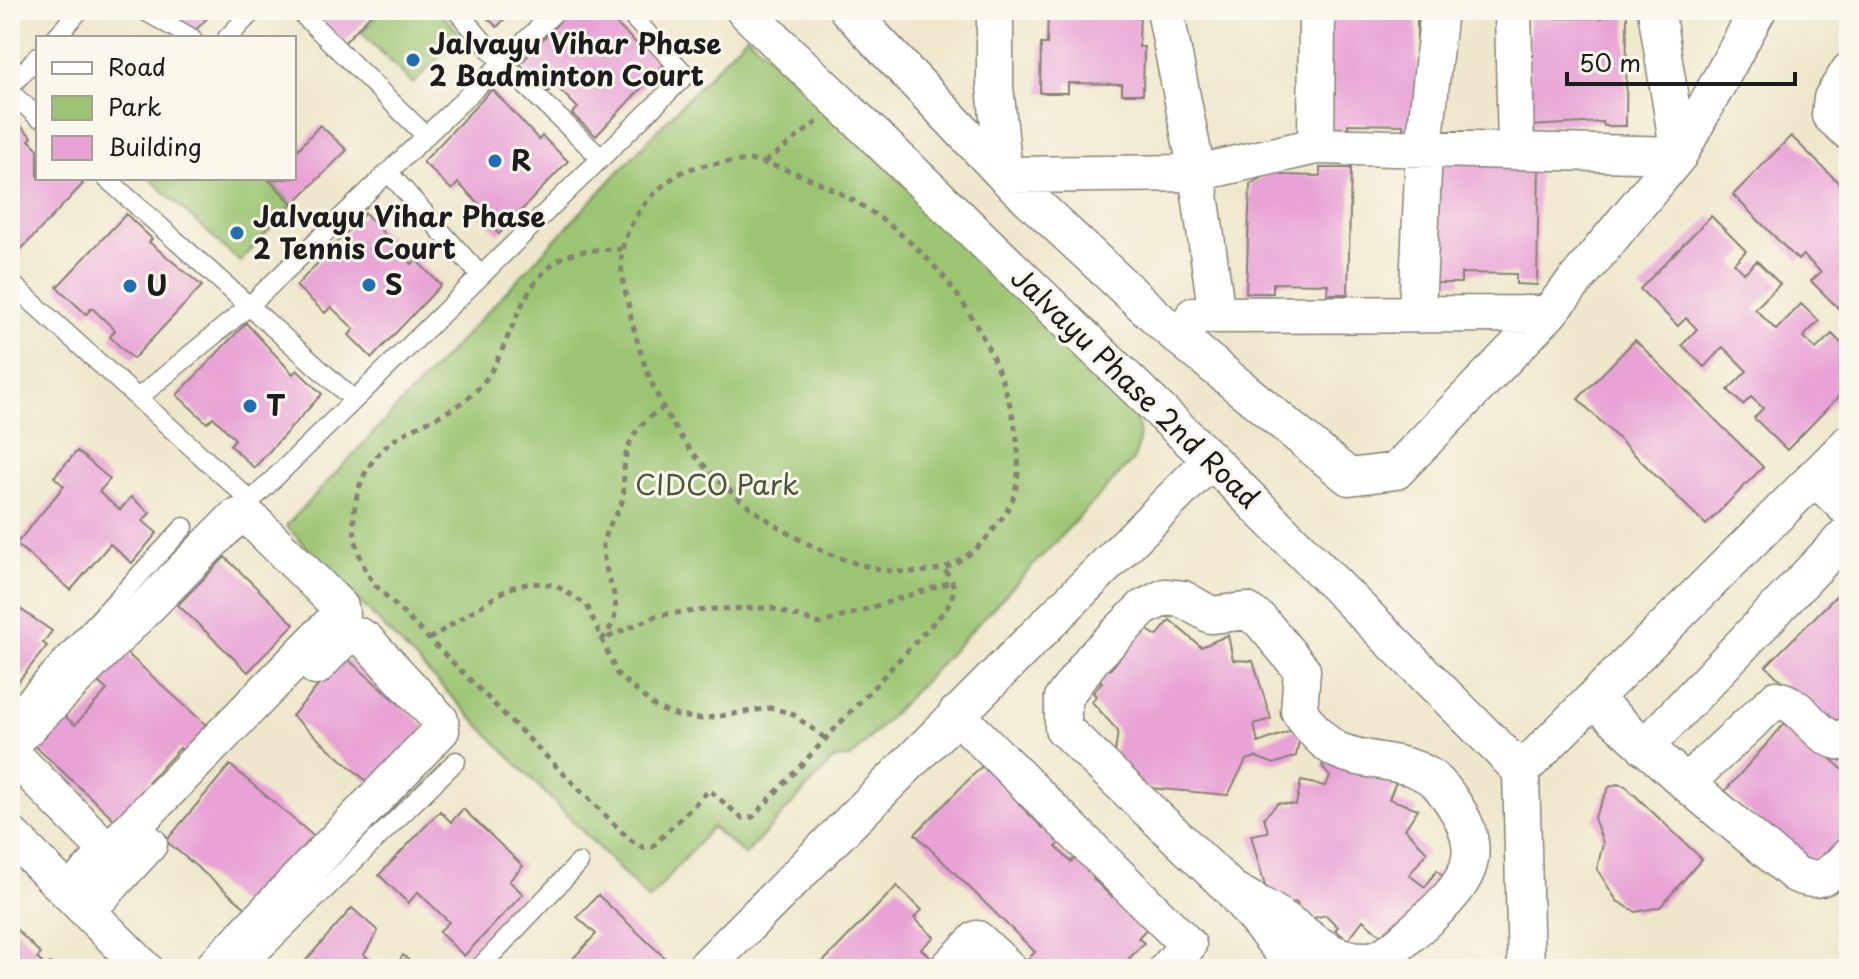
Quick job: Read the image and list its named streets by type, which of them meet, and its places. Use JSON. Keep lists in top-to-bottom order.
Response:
{
  "streets": {
    "street": ["Jalvayu Phase 2nd Road"]
  },
  "parks": ["CIDCO Park"],
  "places": [
    "Jalvayu Vihar Phase 2 Badminton Court",
    "R",
    "Jalvayu Vihar Phase 2 Tennis Court",
    "S",
    "U",
    "T"
  ],
  "legend": ["Road", "Park", "Building"],
  "scale_bar": "50 m"
}
